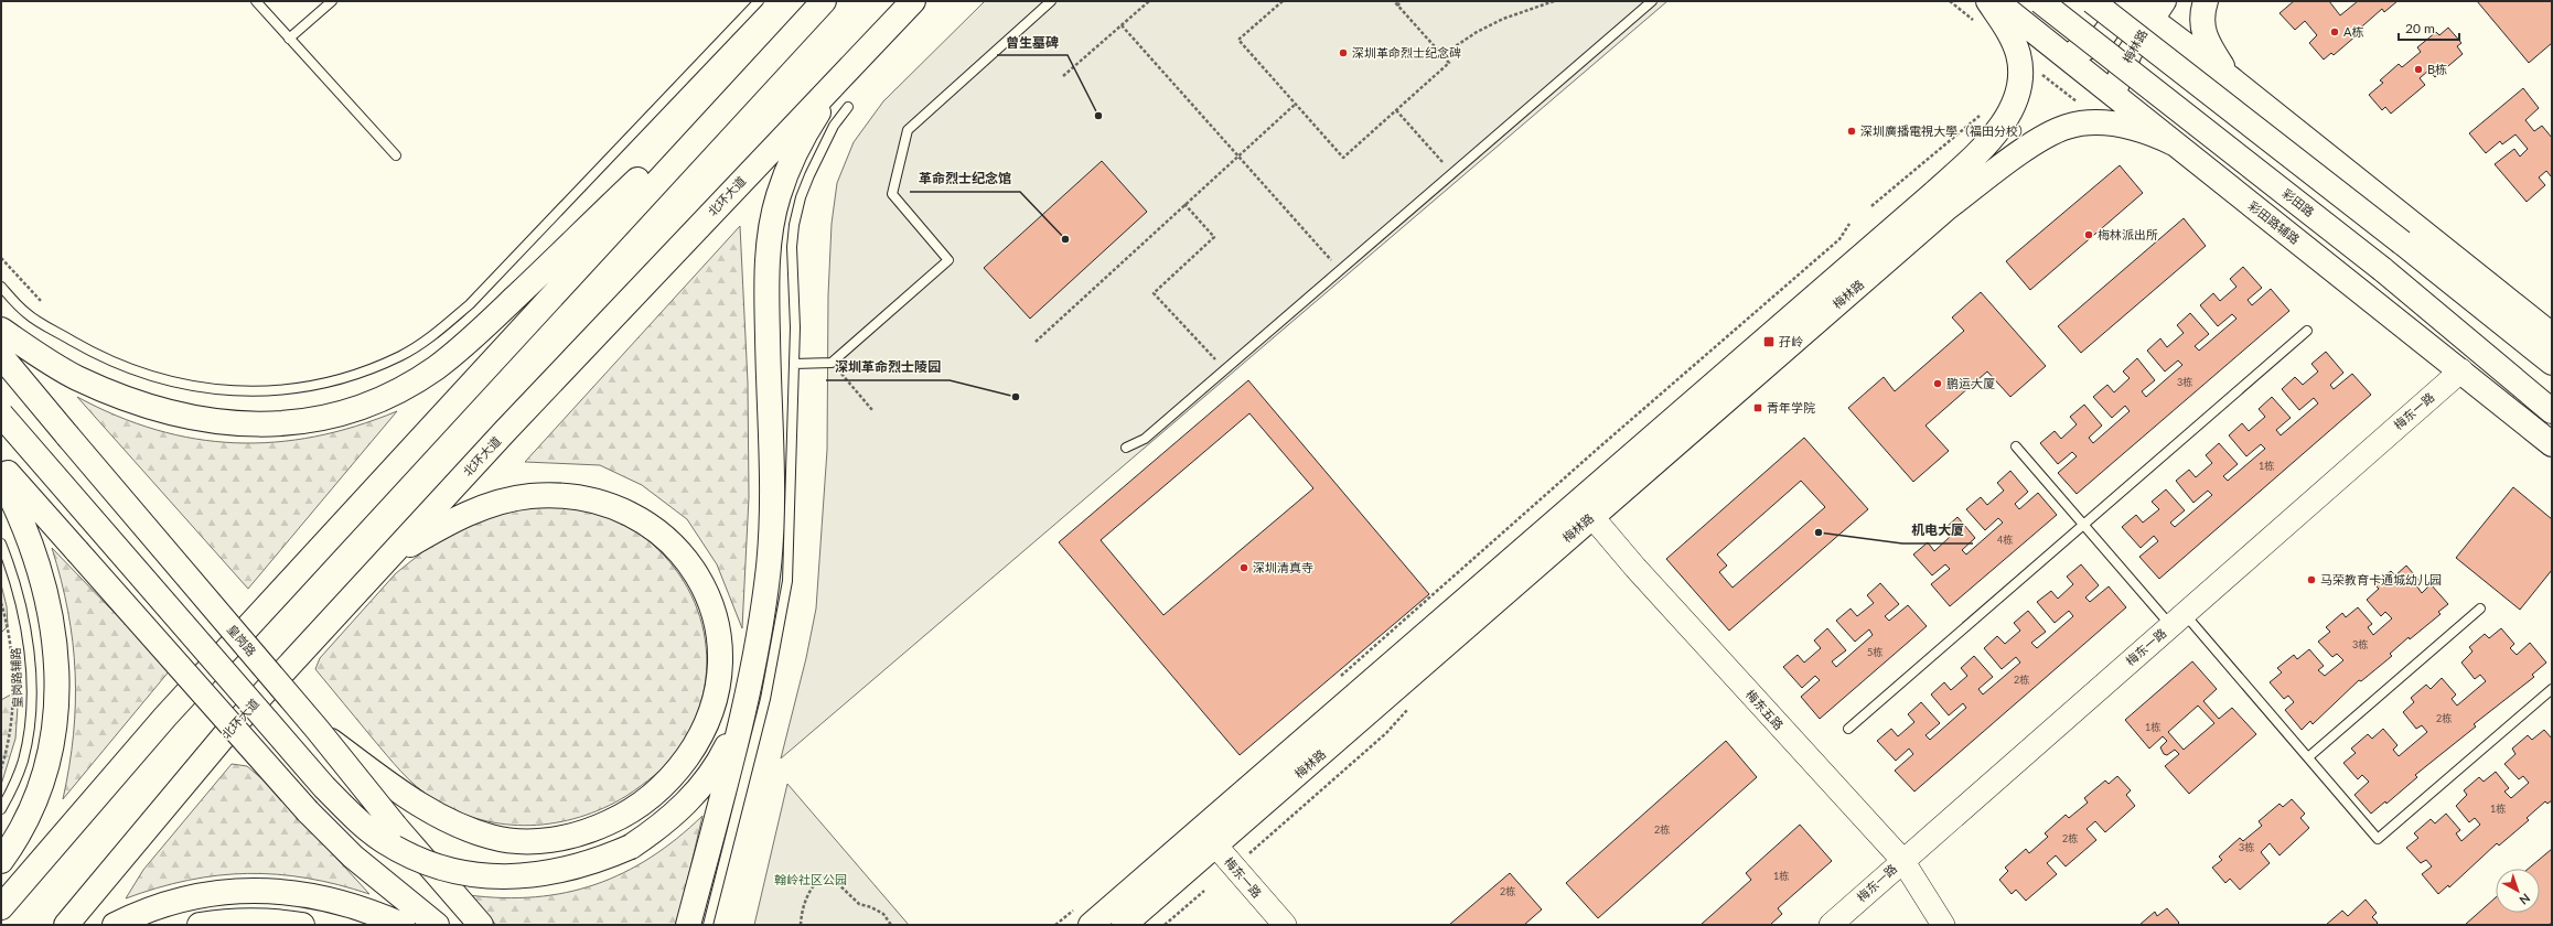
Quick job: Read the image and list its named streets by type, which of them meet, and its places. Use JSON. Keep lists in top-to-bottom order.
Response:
{
  "streets": {
    "main road": [
      "梅林路",
      "北环大道",
      "彩田路",
      "彩田路辅路",
      "皇岗路"
    ],
    "street": ["梅东一路", "梅东五路"],
    "lane": ["皇岗路辅路"]
  },
  "crossings": [
    ["梅林路", "彩田路辅路"],
    ["梅林路", "梅东一路"],
    ["梅林路", "梅东五路"],
    ["彩田路辅路", "梅东一路"],
    ["梅东一路", "梅东五路"]
  ],
  "parks": ["翰岭社区公园"],
  "places": {
    "other": [
      "A栋",
      "深圳革命烈士纪念碑",
      "B栋",
      "曾生墓碑",
      "深圳廣播電視大學（福田分校）",
      "梅林派出所",
      "革命烈士纪念馆",
      "鹏运大厦",
      "深圳革命烈士陵园",
      "机电大厦",
      "深圳清真寺",
      "马荣教育卡通城幼儿园"
    ],
    "transit": ["孖岭", "青年学院"]
  },
  "house_numbers": [
    "3栋",
    "1栋",
    "4栋",
    "3栋",
    "5栋",
    "2栋",
    "2栋",
    "1栋",
    "1栋",
    "2栋",
    "2栋",
    "3栋",
    "1栋",
    "2栋"
  ],
  "scale_bar": "20 m",
  "north": "bottom right"
}
